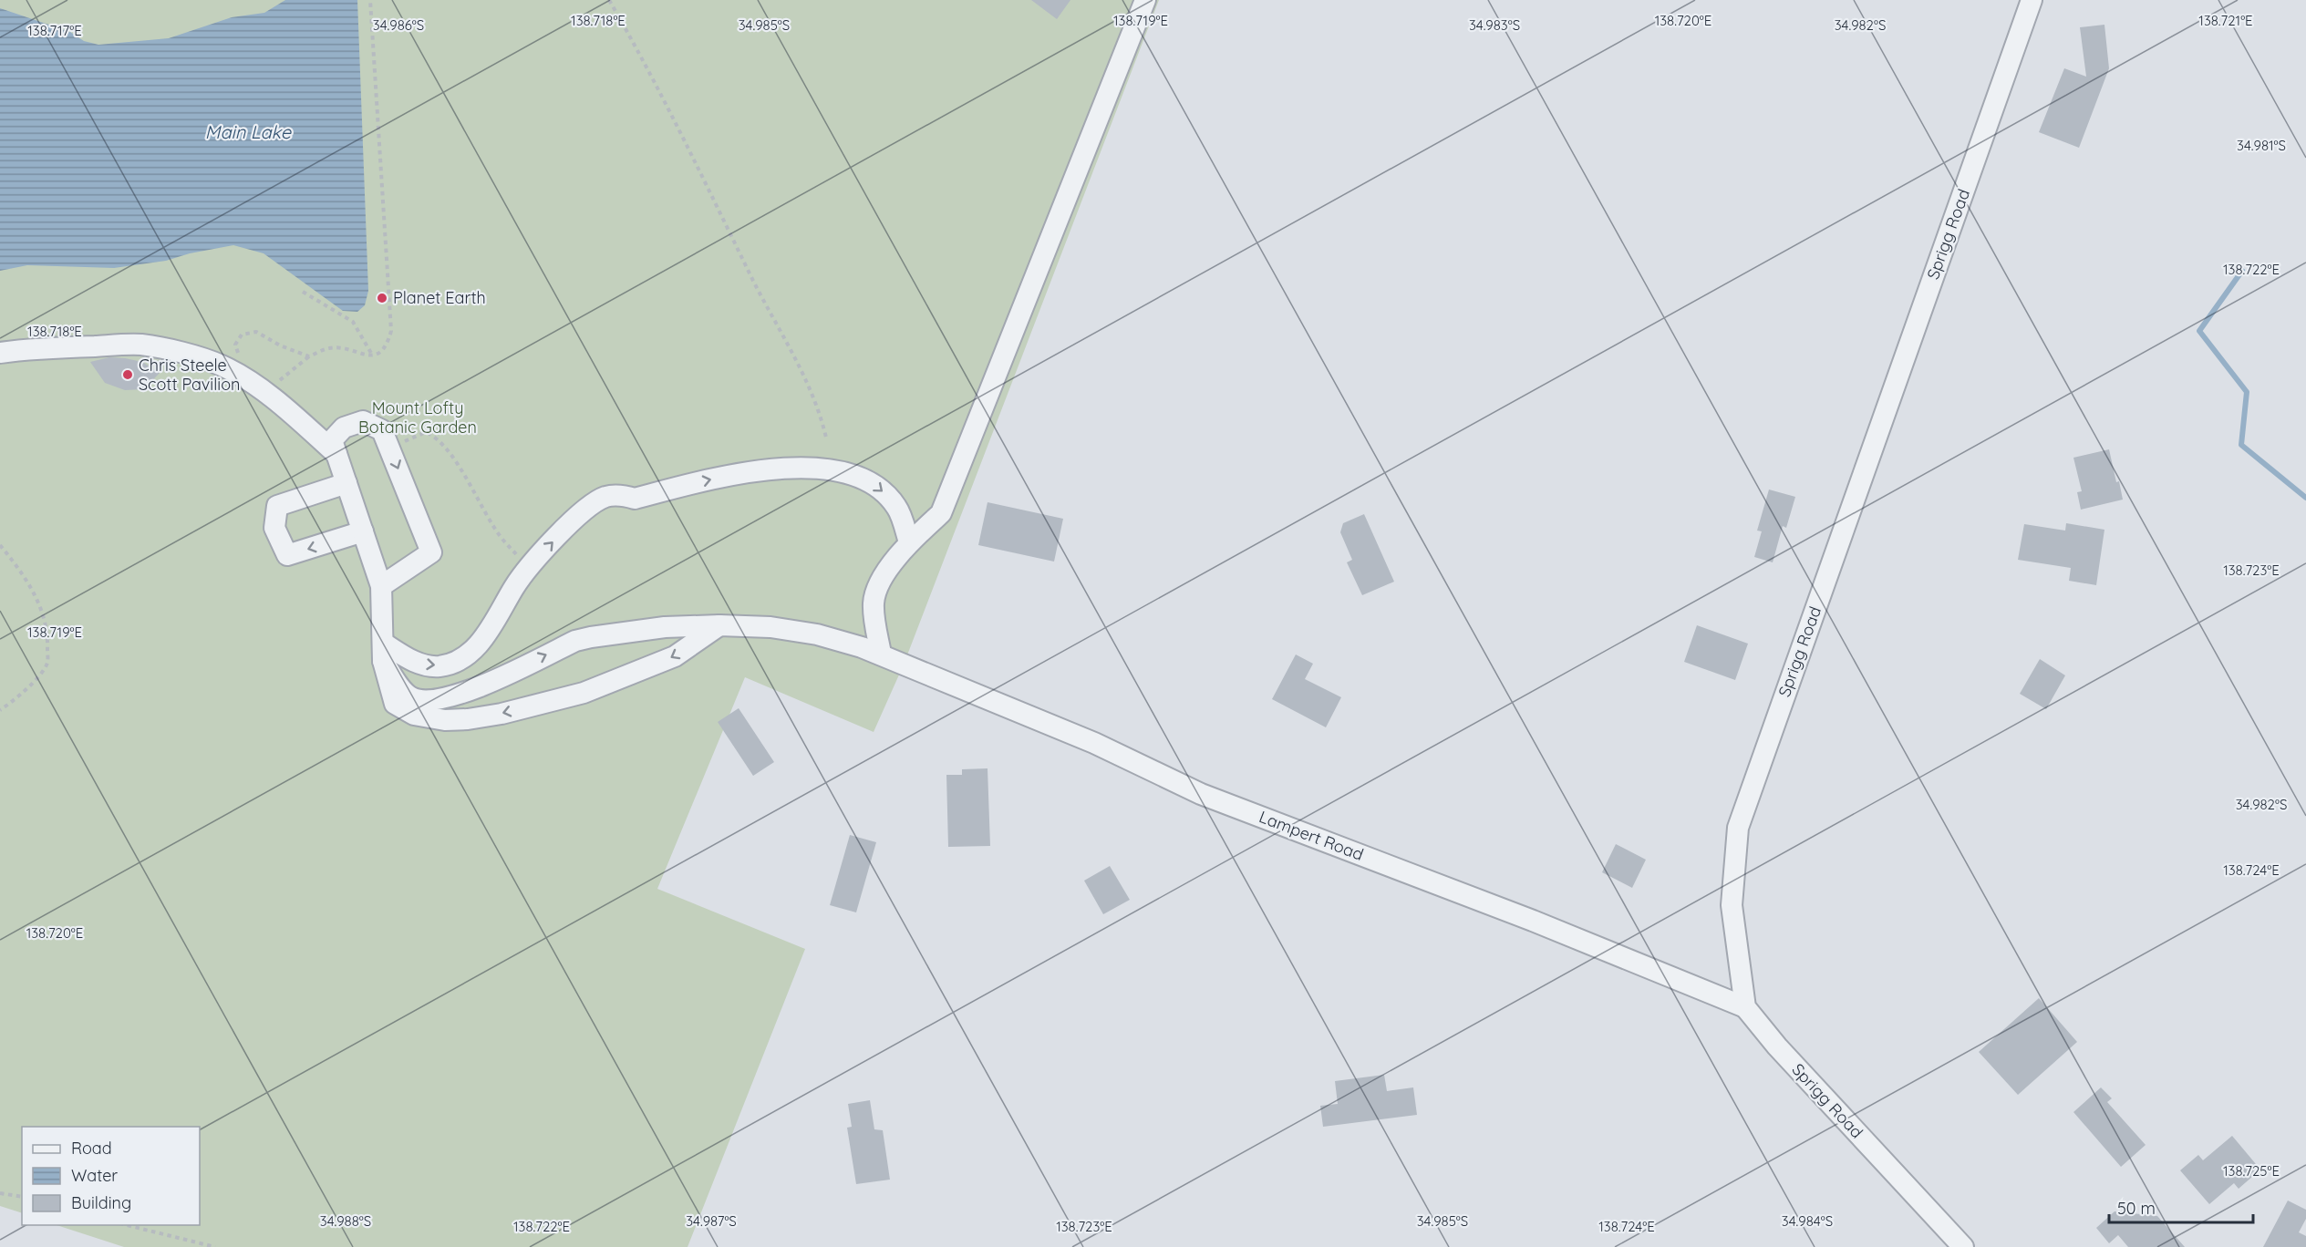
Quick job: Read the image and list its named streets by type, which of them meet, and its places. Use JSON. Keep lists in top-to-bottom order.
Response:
{
  "streets": {
    "street": ["Sprigg Road", "Lampert Road"]
  },
  "crossings": [
    ["Sprigg Road", "Lampert Road"]
  ],
  "water": ["Main Lake"],
  "parks": ["Mount Lofty Botanic Garden"],
  "places": ["Planet Earth", "Chris Steele Scott Pavilion"],
  "legend": ["Road", "Water", "Building"],
  "scale_bar": "50 m",
  "coordinates": [
    "138.718°E",
    "138.719°E",
    "138.720°E",
    "138.721°E",
    "34.986°S",
    "34.985°S",
    "34.983°S",
    "34.982°S",
    "138.717°E",
    "34.981°S",
    "138.722°E",
    "138.723°E",
    "138.724°E",
    "138.725°E",
    "34.988°S",
    "34.987°S",
    "34.984°S"
  ]
}
